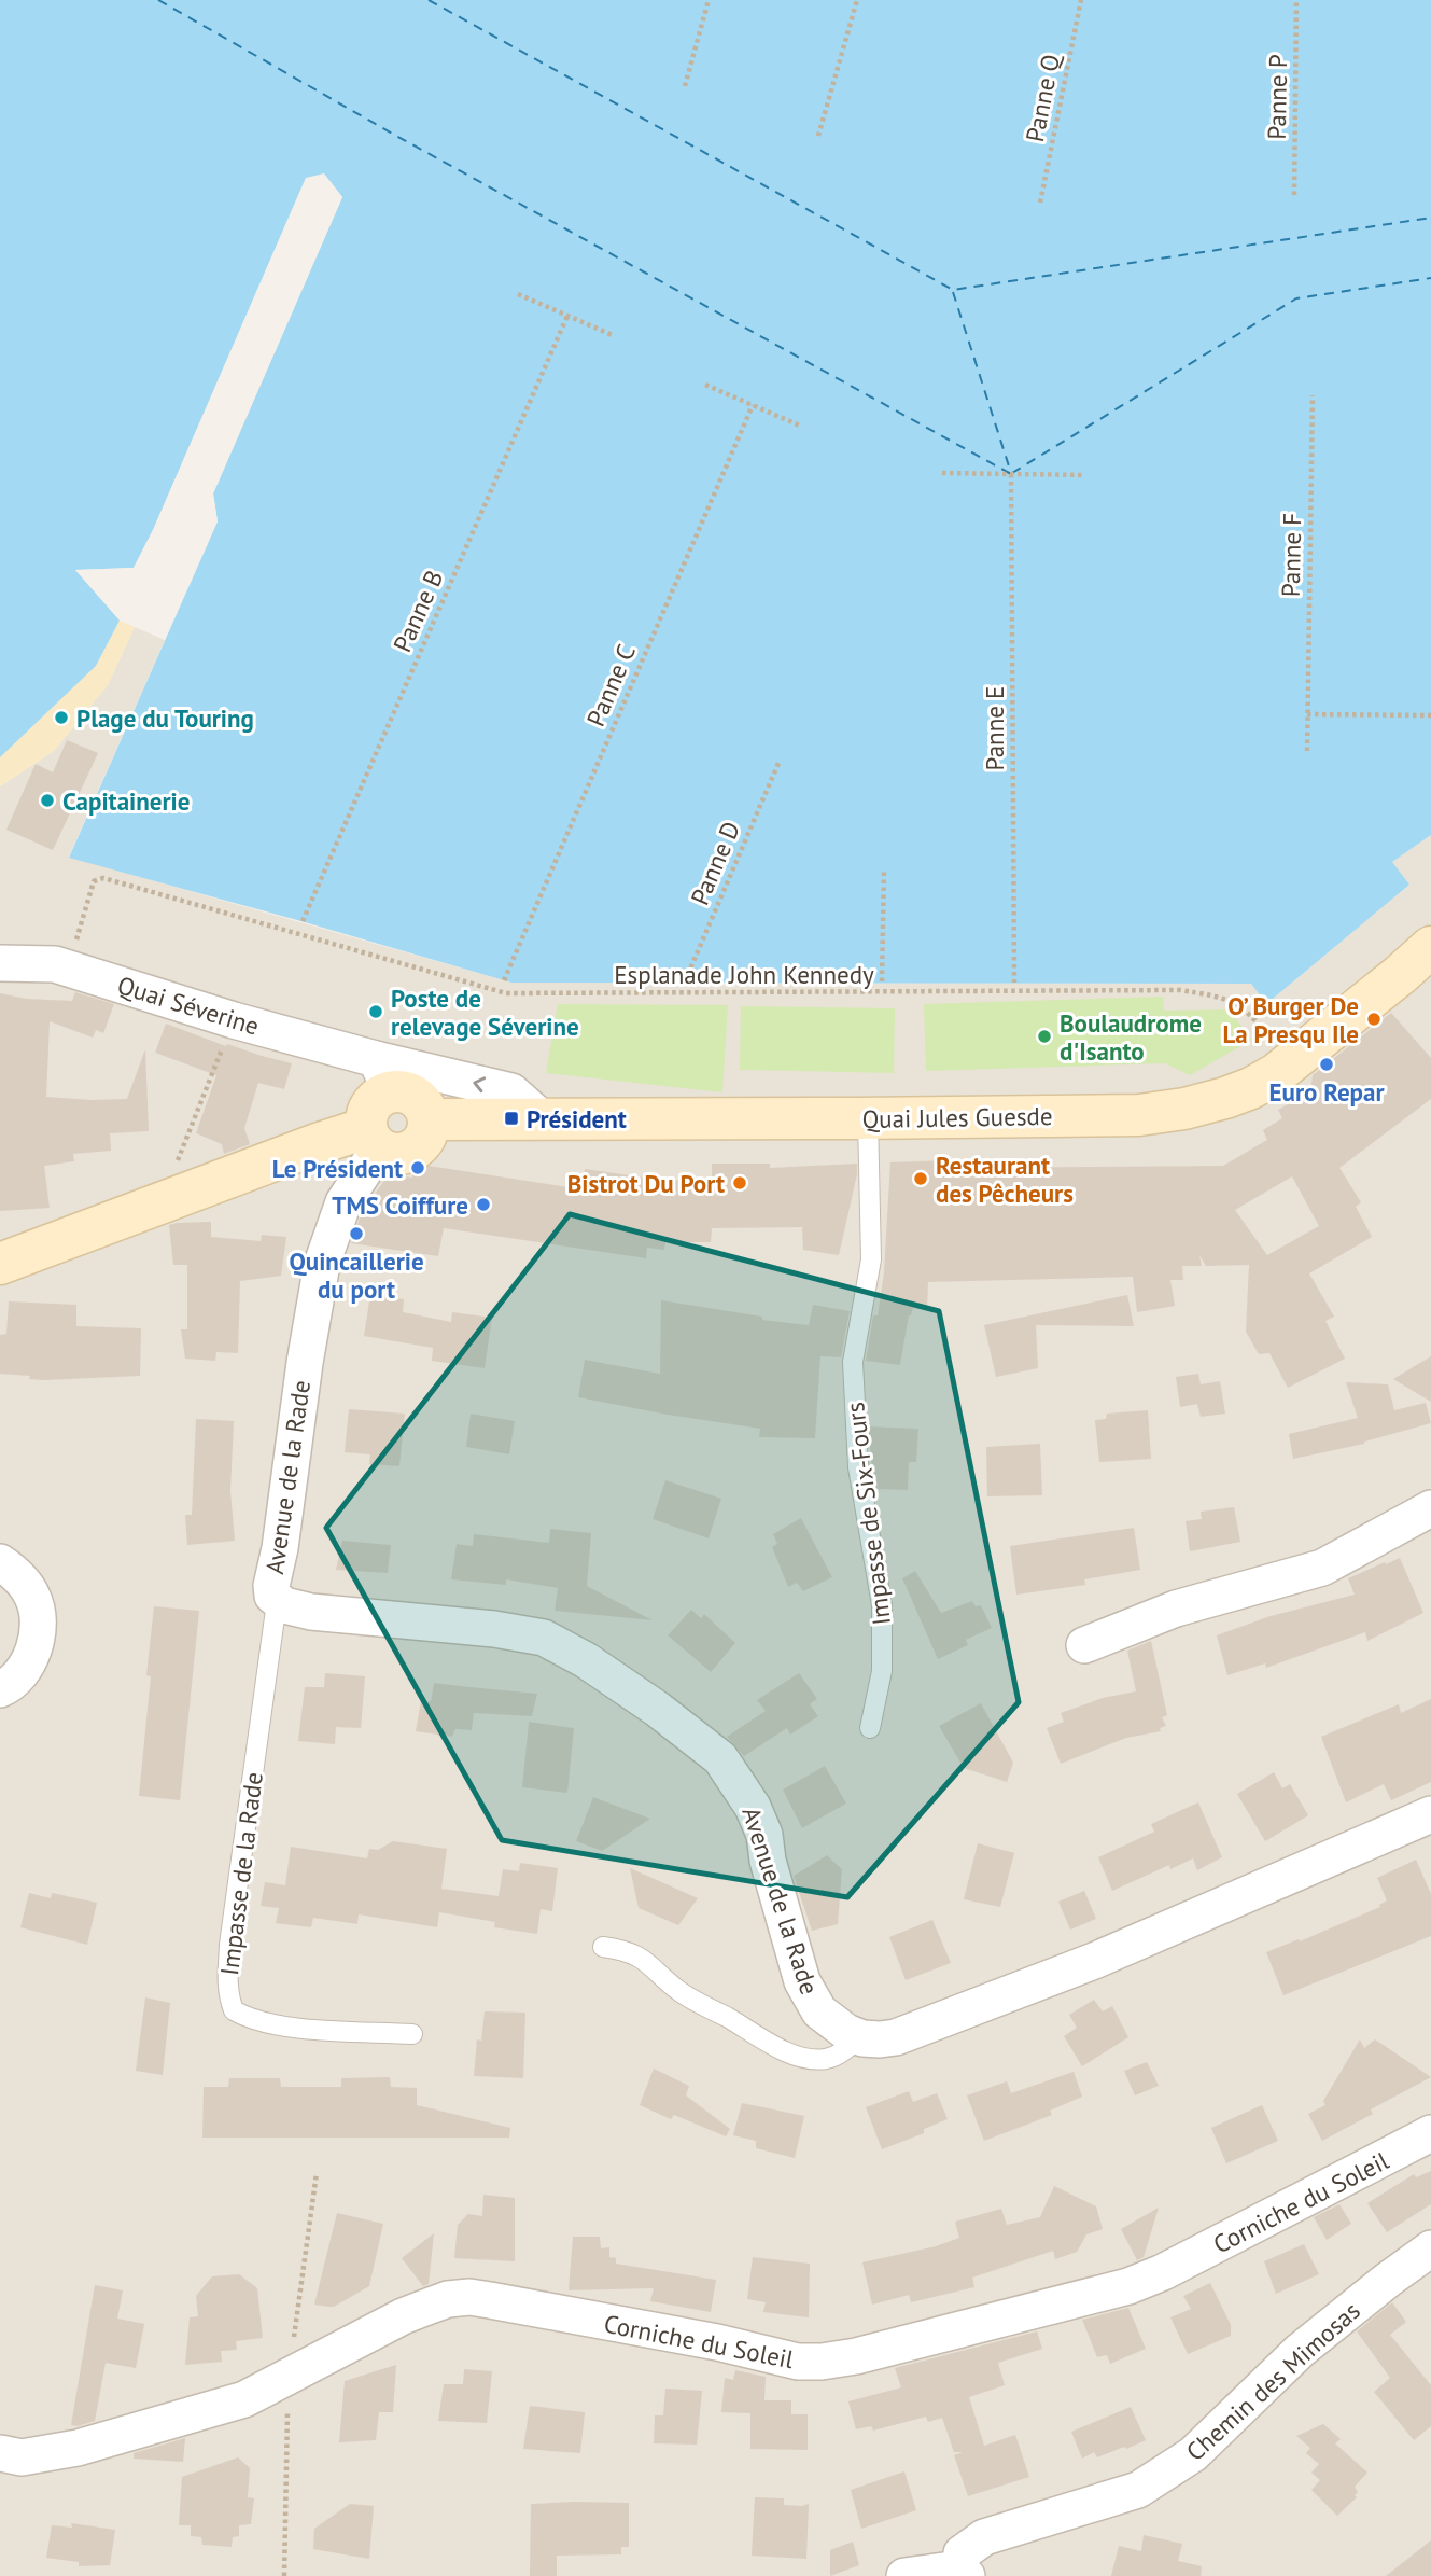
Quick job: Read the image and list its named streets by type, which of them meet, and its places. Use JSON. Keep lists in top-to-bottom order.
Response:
{
  "streets": {
    "main road": ["Quai Jules Guesde"],
    "street": [
      "Quai Séverine",
      "Avenue de la Rade",
      "Corniche du Soleil",
      "Chemin des Mimosas"
    ],
    "lane": ["Impasse de Six-Fours", "Impasse de la Rade"],
    "path": [
      "Panne P",
      "Panne Q",
      "Panne F",
      "Panne B",
      "Panne C",
      "Panne E",
      "Panne D",
      "Esplanade John Kennedy"
    ]
  },
  "crossings": [
    ["Esplanade John Kennedy", "Quai Séverine"],
    ["Esplanade John Kennedy", "Quai Jules Guesde"],
    ["Quai Séverine", "Quai Jules Guesde"],
    ["Quai Jules Guesde", "Impasse de Six-Fours"],
    ["Avenue de la Rade", "Impasse de la Rade"]
  ],
  "places": {
    "other": [
      "Plage du Touring",
      "Capitainerie",
      "Poste de relevage Séverine",
      "O’ Burger De La Presqu Ile",
      "Boulaudrome d'Isanto",
      "Euro Repar",
      "Le Président",
      "Restaurant des Pêcheurs",
      "Bistrot Du Port",
      "TMS Coiffure",
      "Quincaillerie du port"
    ],
    "transit": ["Président"]
  }
}
